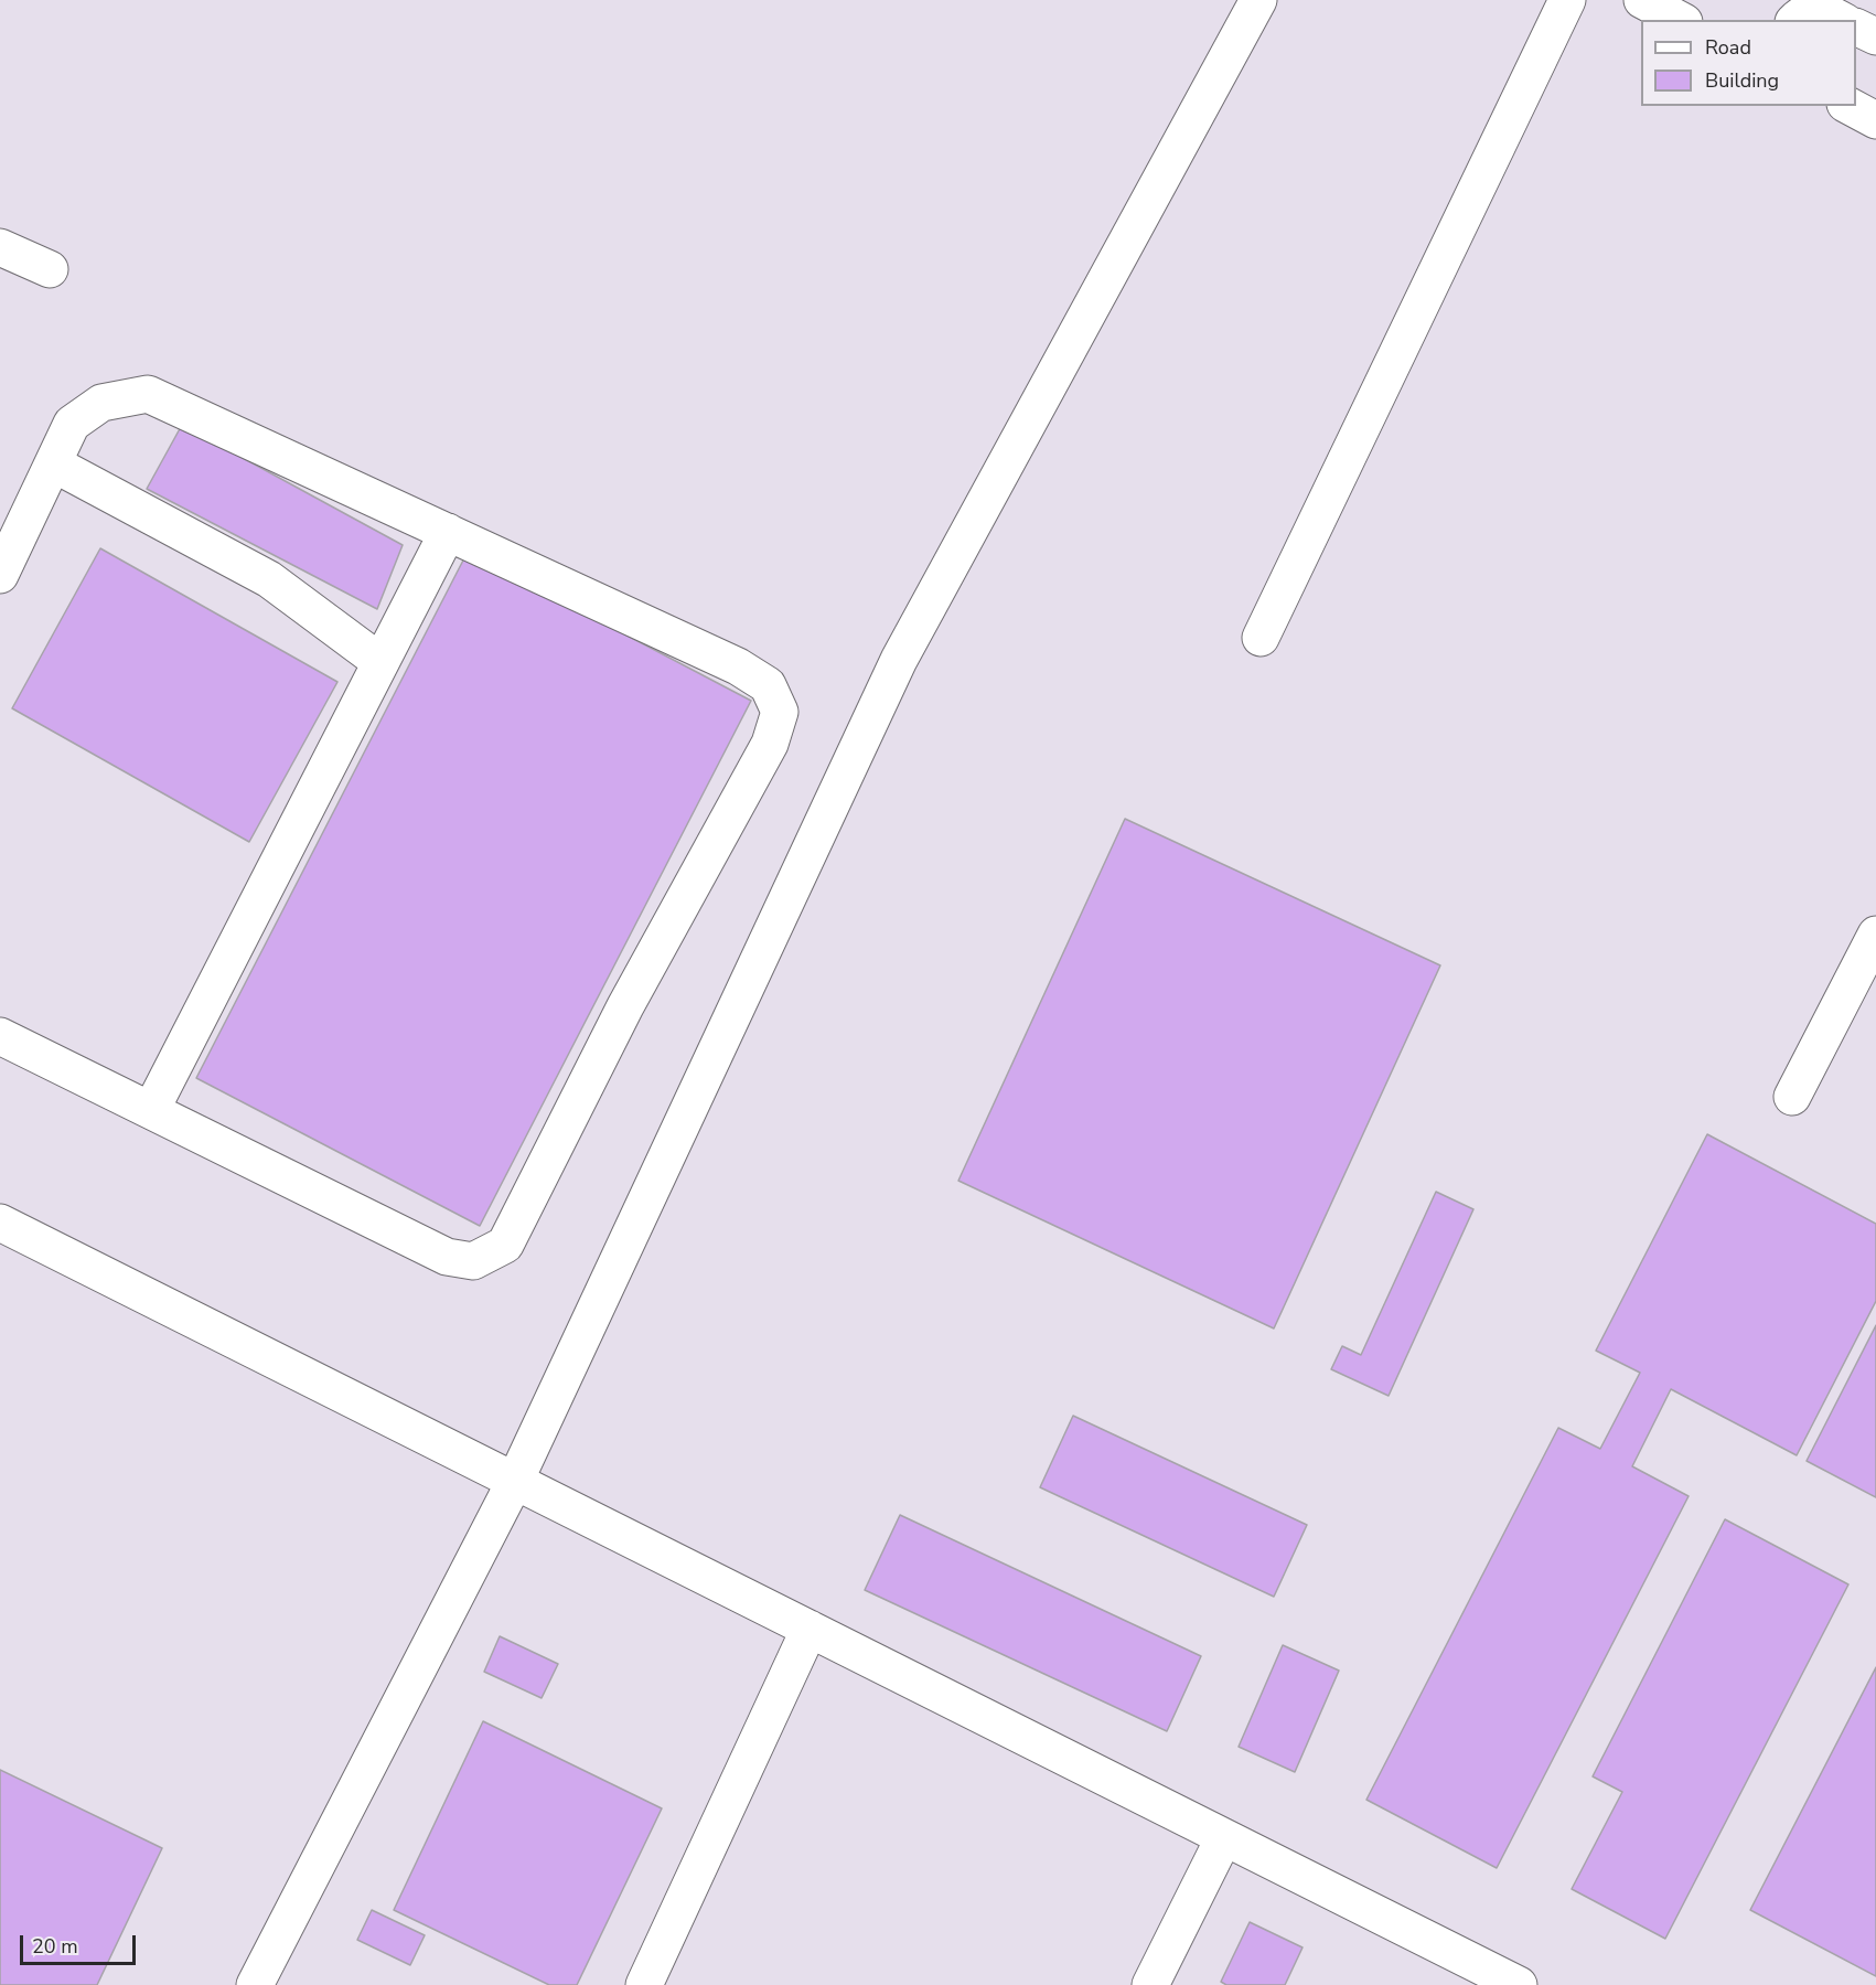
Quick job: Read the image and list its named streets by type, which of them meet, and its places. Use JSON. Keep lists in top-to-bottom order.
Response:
{
  "legend": ["Road", "Building"],
  "scale_bar": "20 m"
}
